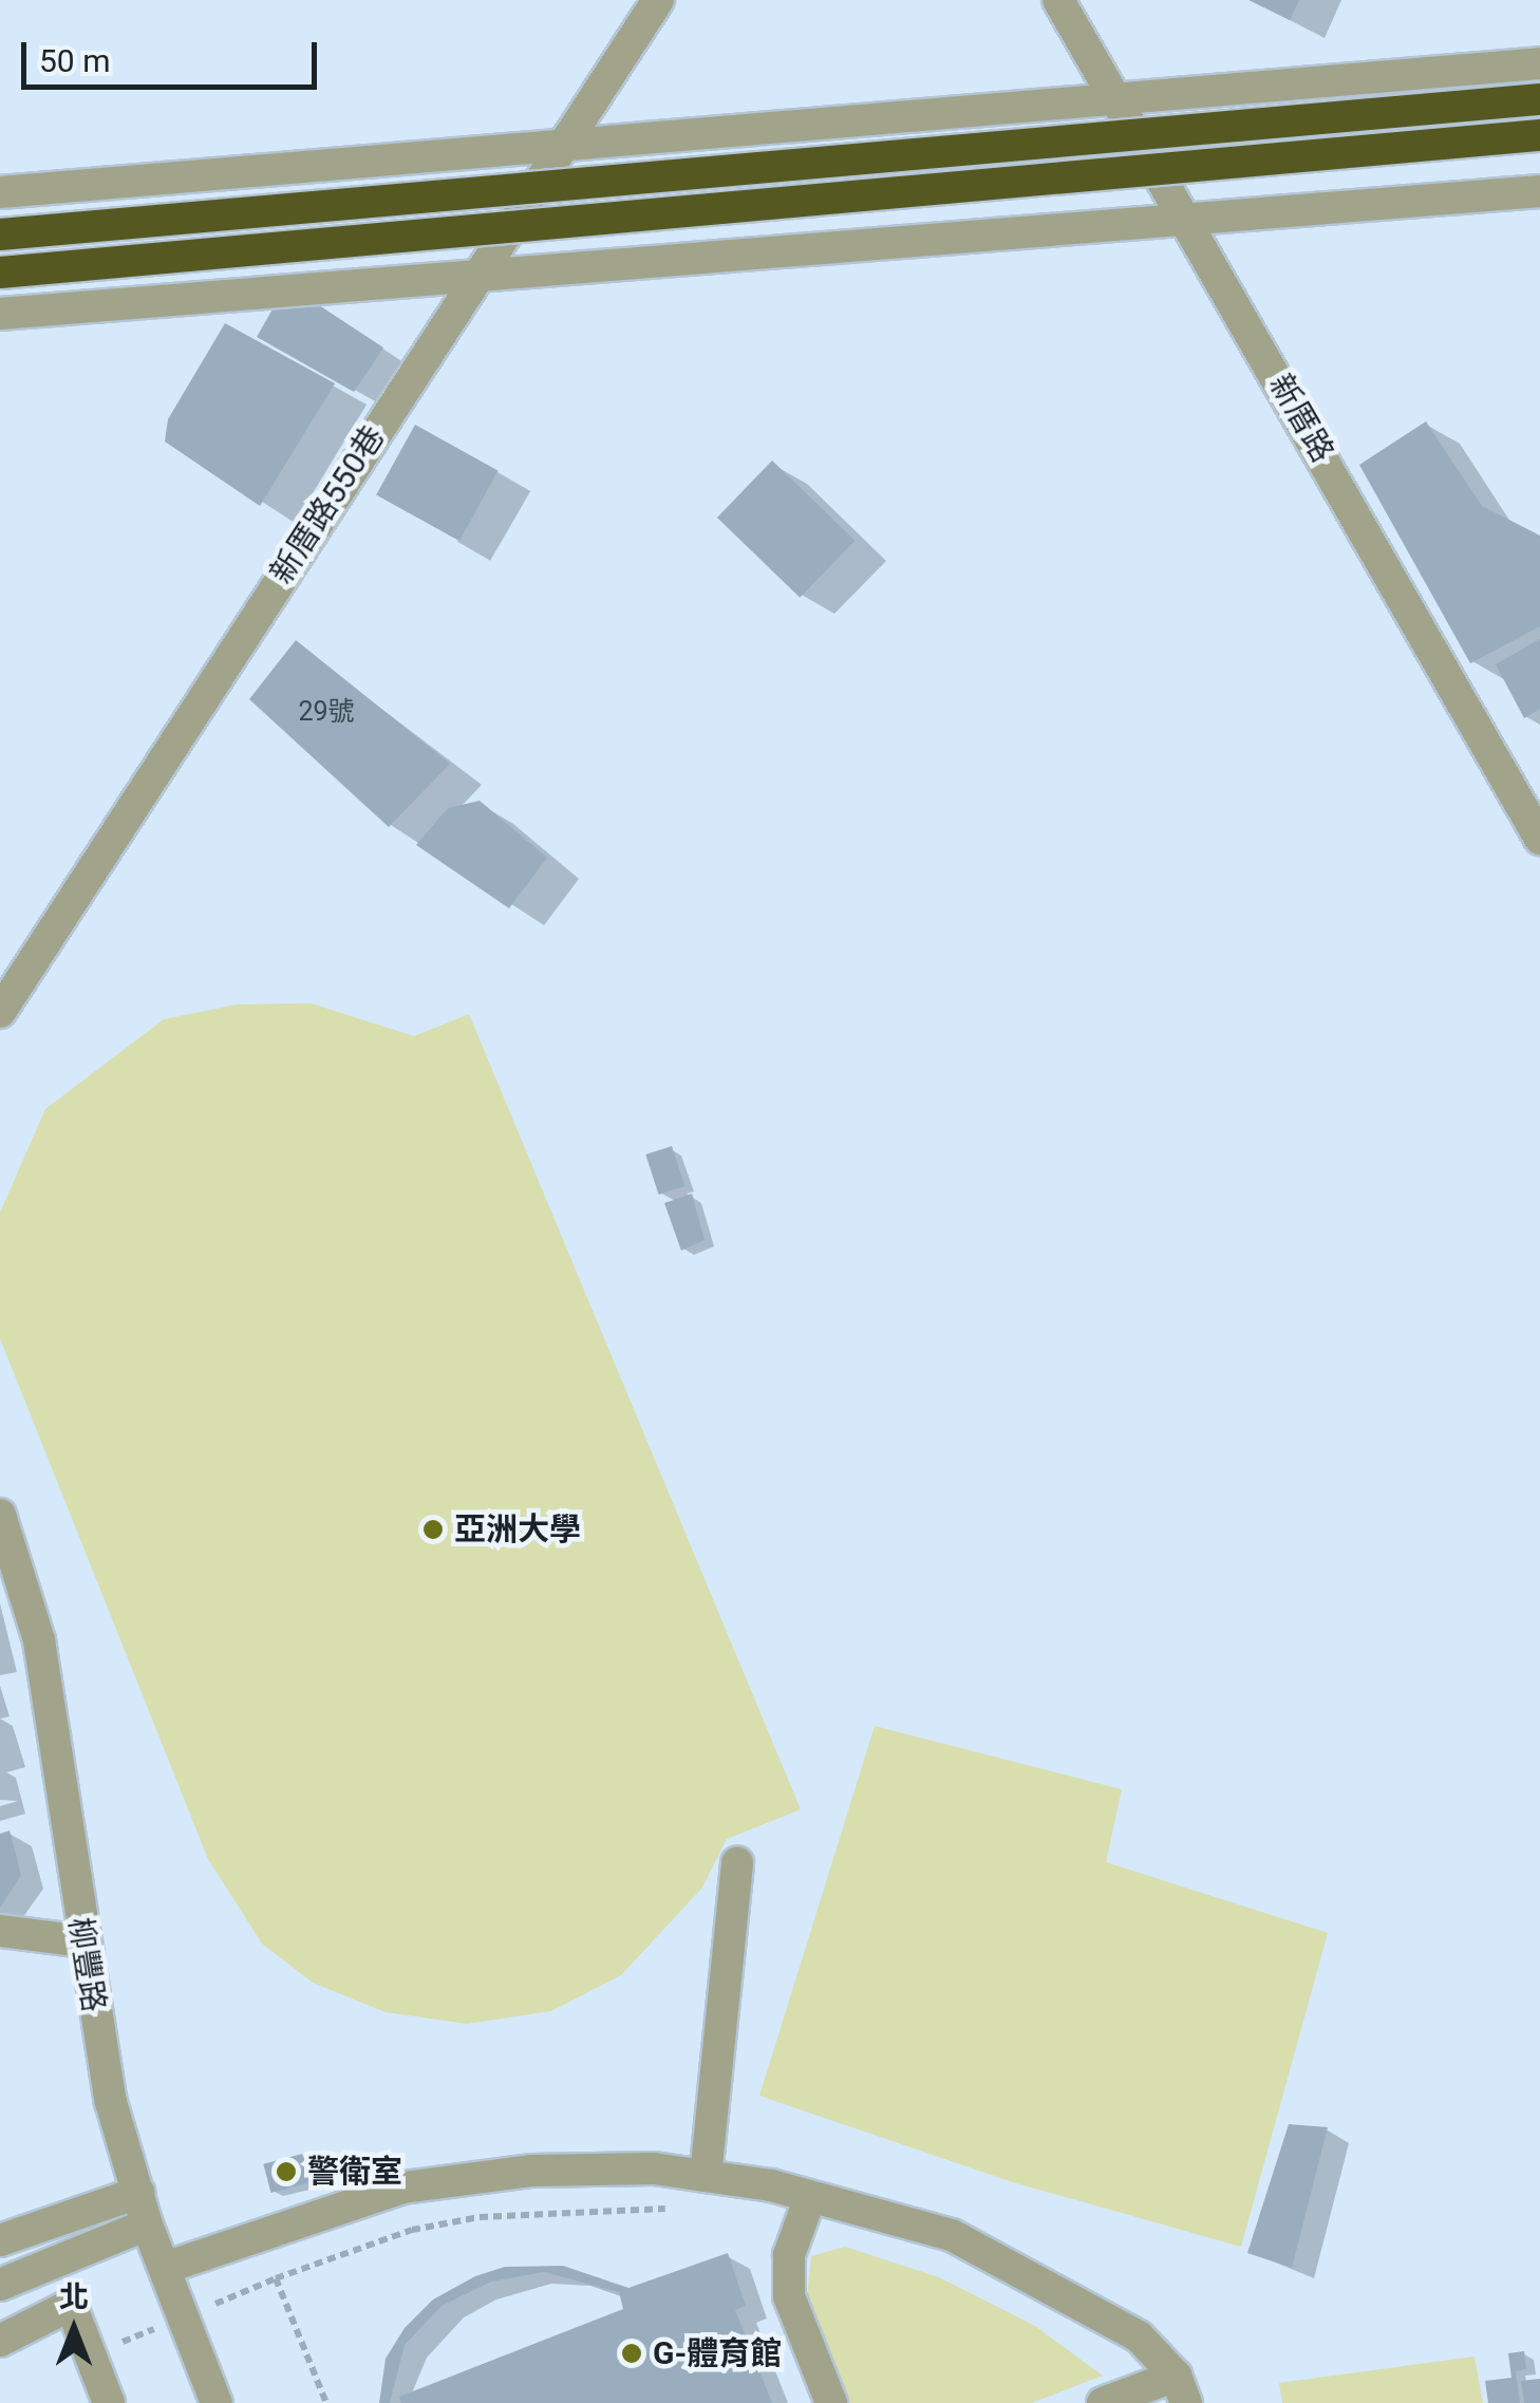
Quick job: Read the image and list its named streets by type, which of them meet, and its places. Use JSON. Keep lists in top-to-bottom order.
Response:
{
  "streets": {
    "street": ["新厝路", "新厝路550巷", "柳豐路"]
  },
  "places": ["亞洲大學", "警衛室", "G-體育館"],
  "house_numbers": ["29號"],
  "scale_bar": "50 m",
  "north": "top"
}
